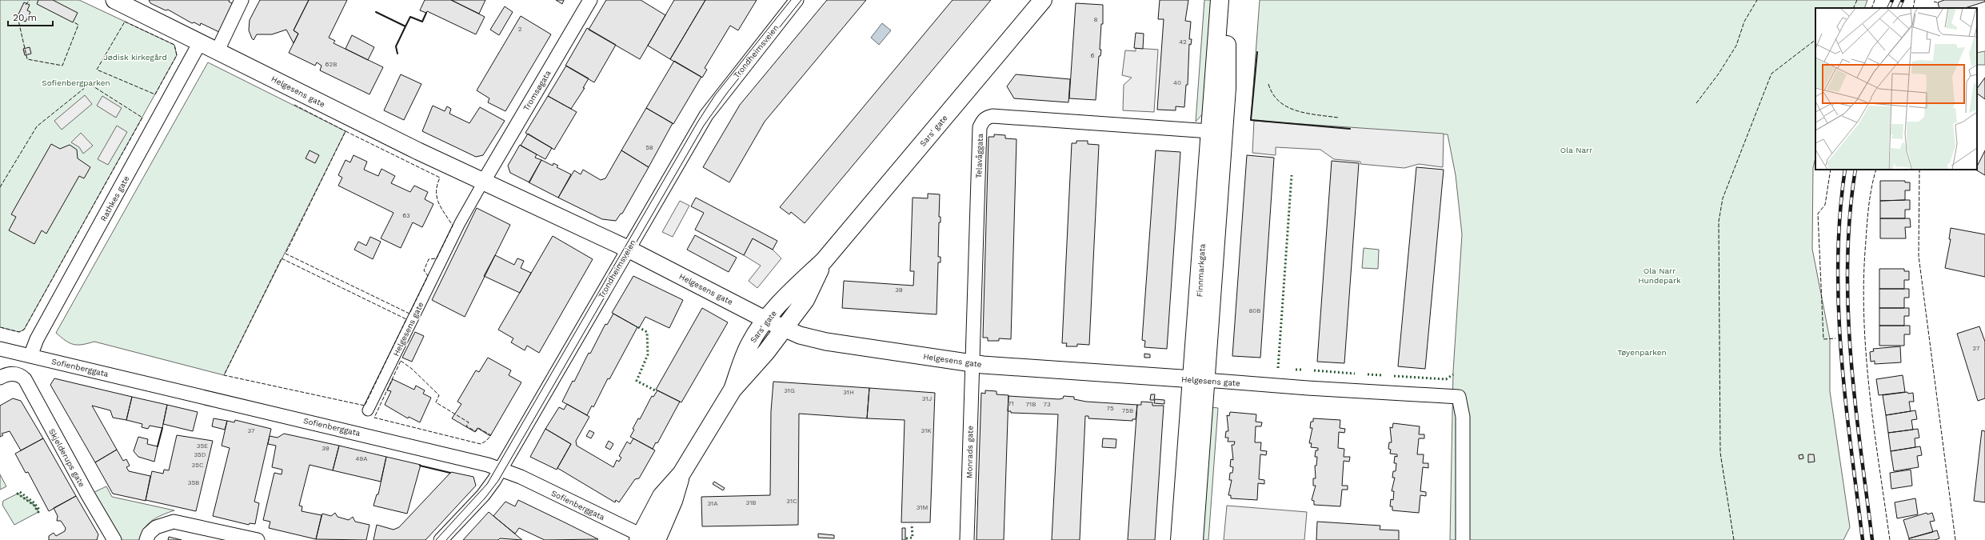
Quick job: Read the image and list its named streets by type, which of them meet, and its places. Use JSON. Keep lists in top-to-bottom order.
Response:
{
  "streets": {
    "main road": ["Sars' gate", "Finnmarkgata"],
    "street": [
      "Trondheimsveien",
      "Tromsøgata",
      "Helgesens gate",
      "Telavåggata",
      "Rathkes gate",
      "Sofienberggata",
      "Monrads gate",
      "Skjelderups gate"
    ]
  },
  "crossings": [
    ["Trondheimsveien", "Helgesens gate"],
    ["Trondheimsveien", "Sofienberggata"],
    ["Tromsøgata", "Helgesens gate"],
    ["Helgesens gate", "Sars' gate"],
    ["Helgesens gate", "Telavåggata"],
    ["Helgesens gate", "Rathkes gate"],
    ["Helgesens gate", "Finnmarkgata"],
    ["Helgesens gate", "Monrads gate"],
    ["Sars' gate", "Sofienberggata"],
    ["Telavåggata", "Finnmarkgata"],
    ["Telavåggata", "Monrads gate"],
    ["Rathkes gate", "Sofienberggata"]
  ],
  "parks": [
    "Jødisk kirkegård",
    "Sofienbergparken",
    "Ola Narr",
    "Ola Narr Hundepark",
    "Tøyenparken"
  ],
  "house_numbers": [
    "8",
    "2",
    "42",
    "6",
    "62B",
    "40",
    "58",
    "63",
    "39",
    "80B",
    "27",
    "31G",
    "31H",
    "31J",
    "71",
    "71B",
    "73",
    "75",
    "75B",
    "37",
    "31K",
    "35E",
    "39",
    "35D",
    "49A",
    "35C",
    "35B",
    "31C",
    "31B",
    "31A",
    "31M"
  ],
  "scale_bar": "20 m"
}
